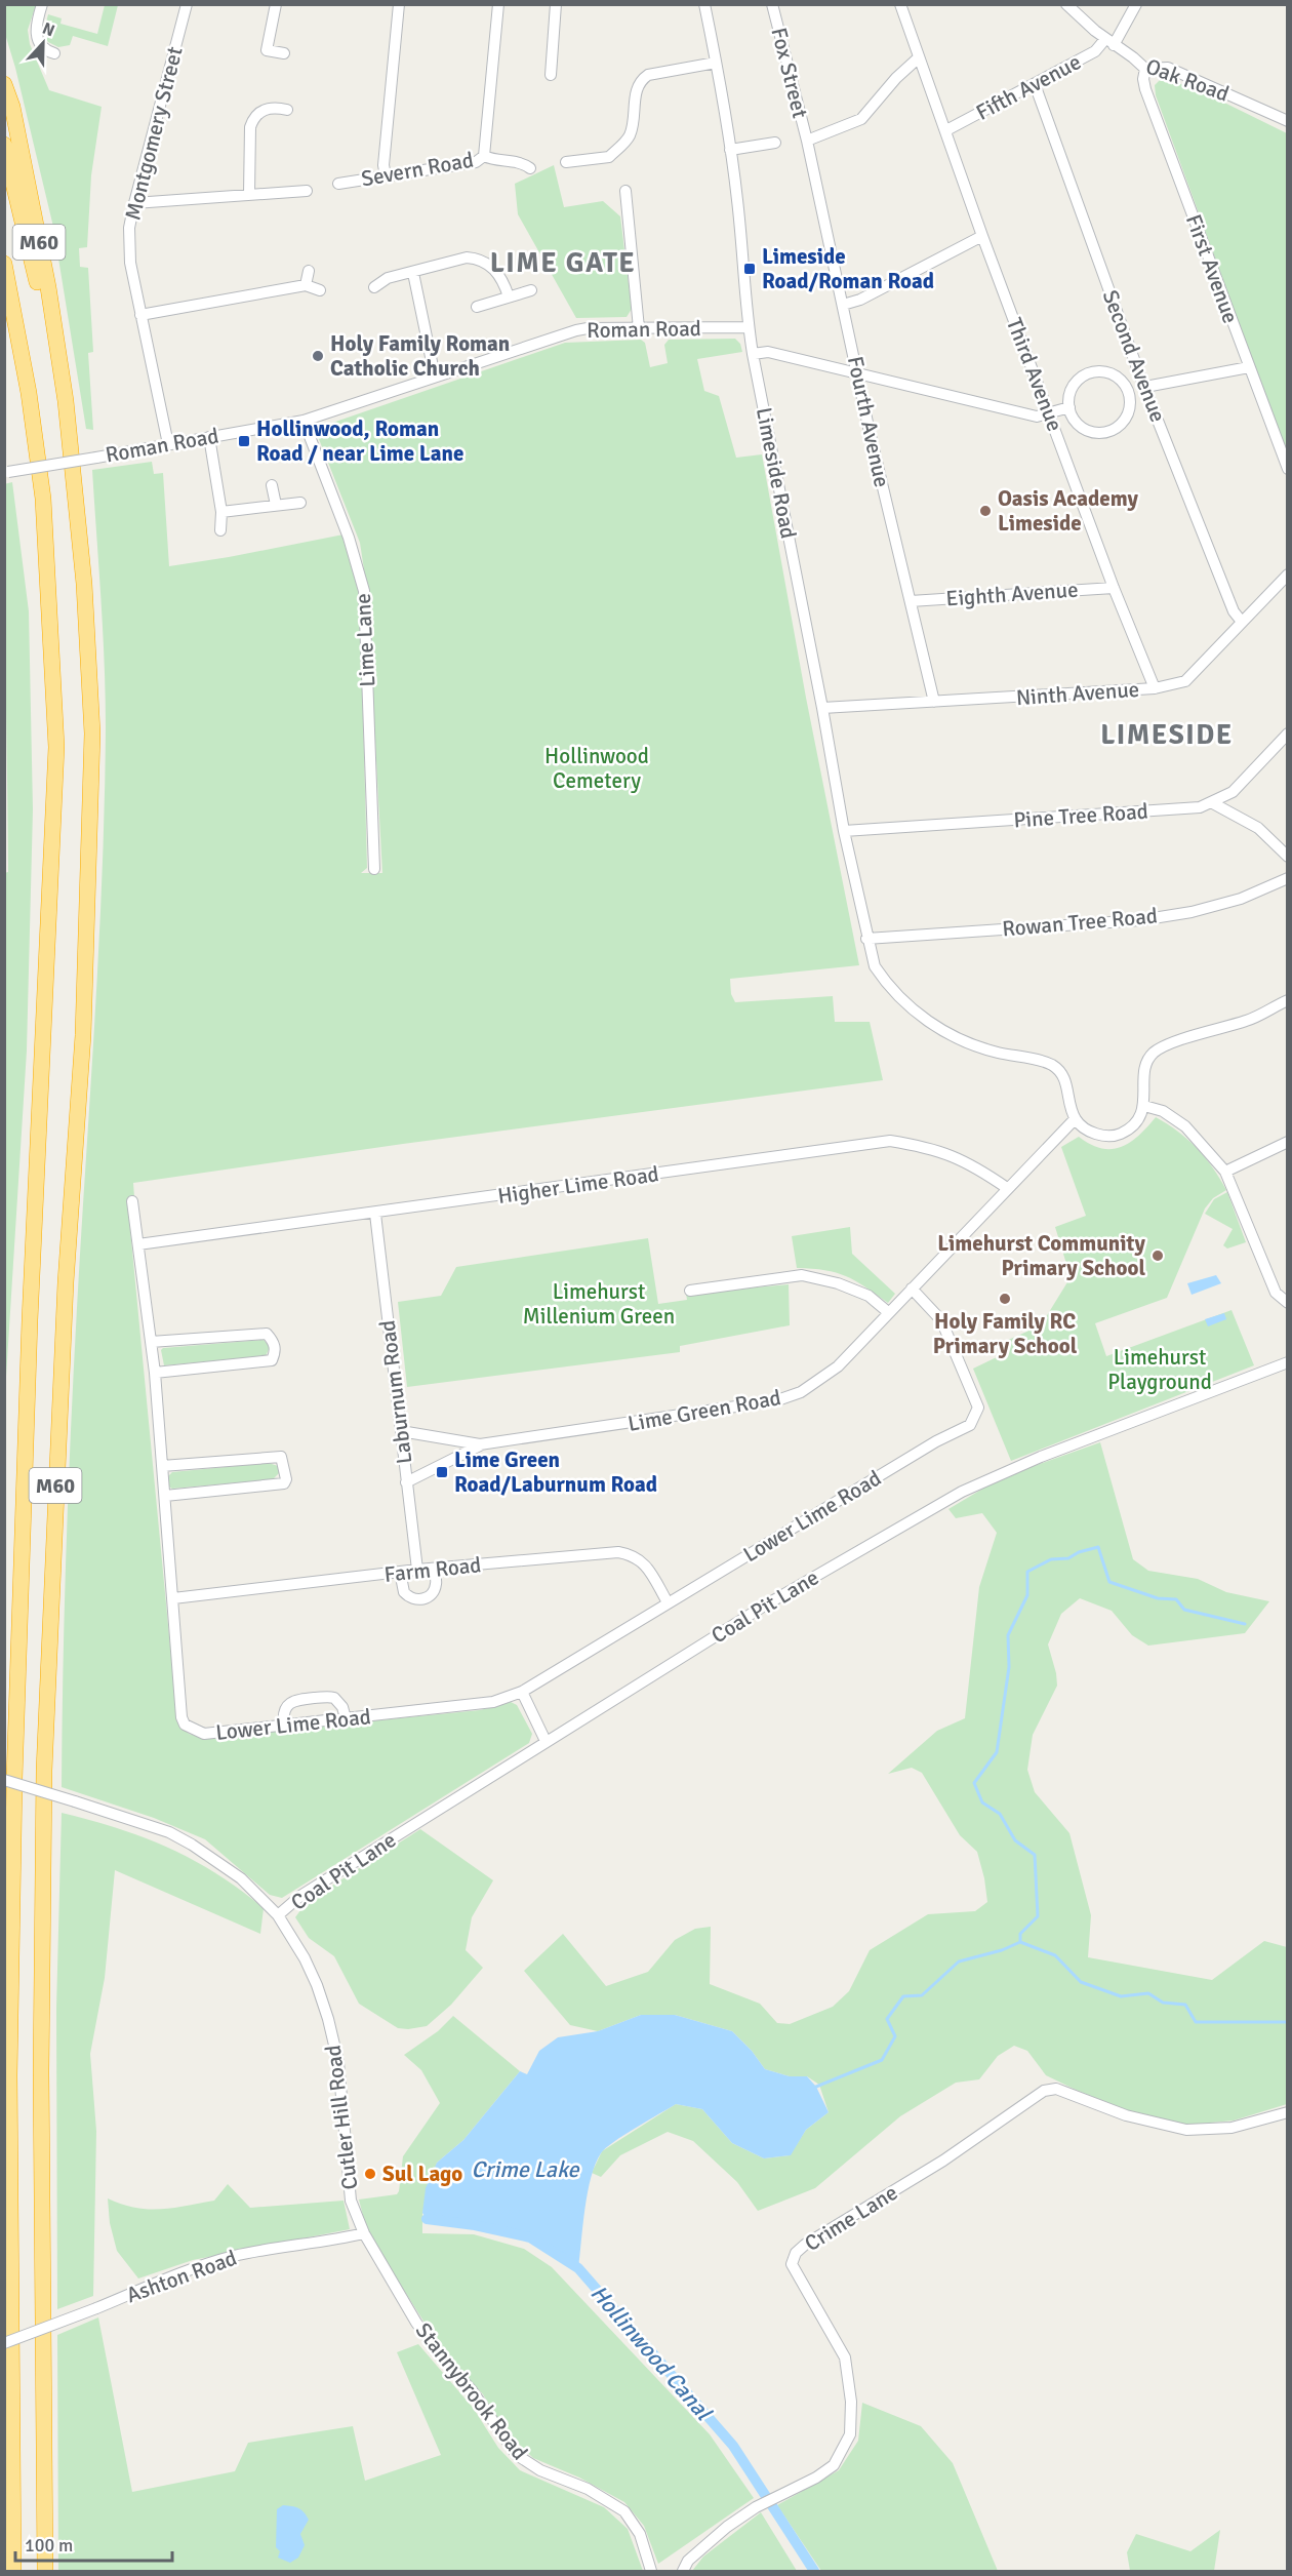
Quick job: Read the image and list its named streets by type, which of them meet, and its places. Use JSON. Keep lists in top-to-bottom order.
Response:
{
  "streets": {
    "highway": ["M60"],
    "street": [
      "Fox Street",
      "Oak Road",
      "Fifth Avenue",
      "Montgomery Street",
      "Severn Road",
      "First Avenue",
      "Roman Road",
      "Second Avenue",
      "Third Avenue",
      "Fourth Avenue",
      "Limeside Road",
      "Eighth Avenue",
      "Lime Lane",
      "Ninth Avenue",
      "Pine Tree Road",
      "Rowan Tree Road",
      "Higher Lime Road",
      "Laburnum Road",
      "Lime Green Road",
      "Lower Lime Road",
      "Farm Road",
      "Coal Pit Lane",
      "Cutler Hill Road",
      "Crime Lane",
      "Ashton Road",
      "Stannybrook Road"
    ]
  },
  "crossings": [
    ["Fox Street", "Fourth Avenue"],
    ["Oak Road", "Fifth Avenue"],
    ["Oak Road", "First Avenue"],
    ["Fifth Avenue", "Second Avenue"],
    ["Fifth Avenue", "Third Avenue"],
    ["Montgomery Street", "Roman Road"],
    ["Roman Road", "Limeside Road"],
    ["Roman Road", "Lime Lane"],
    ["Second Avenue", "Ninth Avenue"],
    ["Third Avenue", "Eighth Avenue"],
    ["Third Avenue", "Ninth Avenue"],
    ["Fourth Avenue", "Eighth Avenue"],
    ["Fourth Avenue", "Ninth Avenue"],
    ["Limeside Road", "Ninth Avenue"],
    ["Limeside Road", "Pine Tree Road"],
    ["Limeside Road", "Rowan Tree Road"],
    ["Limeside Road", "Lime Green Road"],
    ["Higher Lime Road", "Laburnum Road"],
    ["Higher Lime Road", "Lime Green Road"],
    ["Higher Lime Road", "Lower Lime Road"],
    ["Laburnum Road", "Lime Green Road"],
    ["Laburnum Road", "Farm Road"],
    ["Lime Green Road", "Lower Lime Road"],
    ["Lower Lime Road", "Farm Road"],
    ["Coal Pit Lane", "Cutler Hill Road"],
    ["Cutler Hill Road", "Ashton Road"],
    ["Cutler Hill Road", "Stannybrook Road"],
    ["Ashton Road", "Stannybrook Road"]
  ],
  "districts": ["LIME GATE", "LIMESIDE"],
  "water": ["Crime Lake", "Hollinwood Canal"],
  "parks": ["Hollinwood Cemetery", "Limehurst Millenium Green", "Limehurst Playground"],
  "places": {
    "transit": ["Limeside Road/Roman Road", "Hollinwood, Roman Road / near Lime Lane", "Lime Green Road/Laburnum Road"],
    "other": [
      "Holy Family Roman Catholic Church",
      "Oasis Academy Limeside",
      "Limehurst Community Primary School",
      "Holy Family RC Primary School",
      "Sul Lago"
    ]
  },
  "scale_bar": "100 m",
  "north": "top"
}
